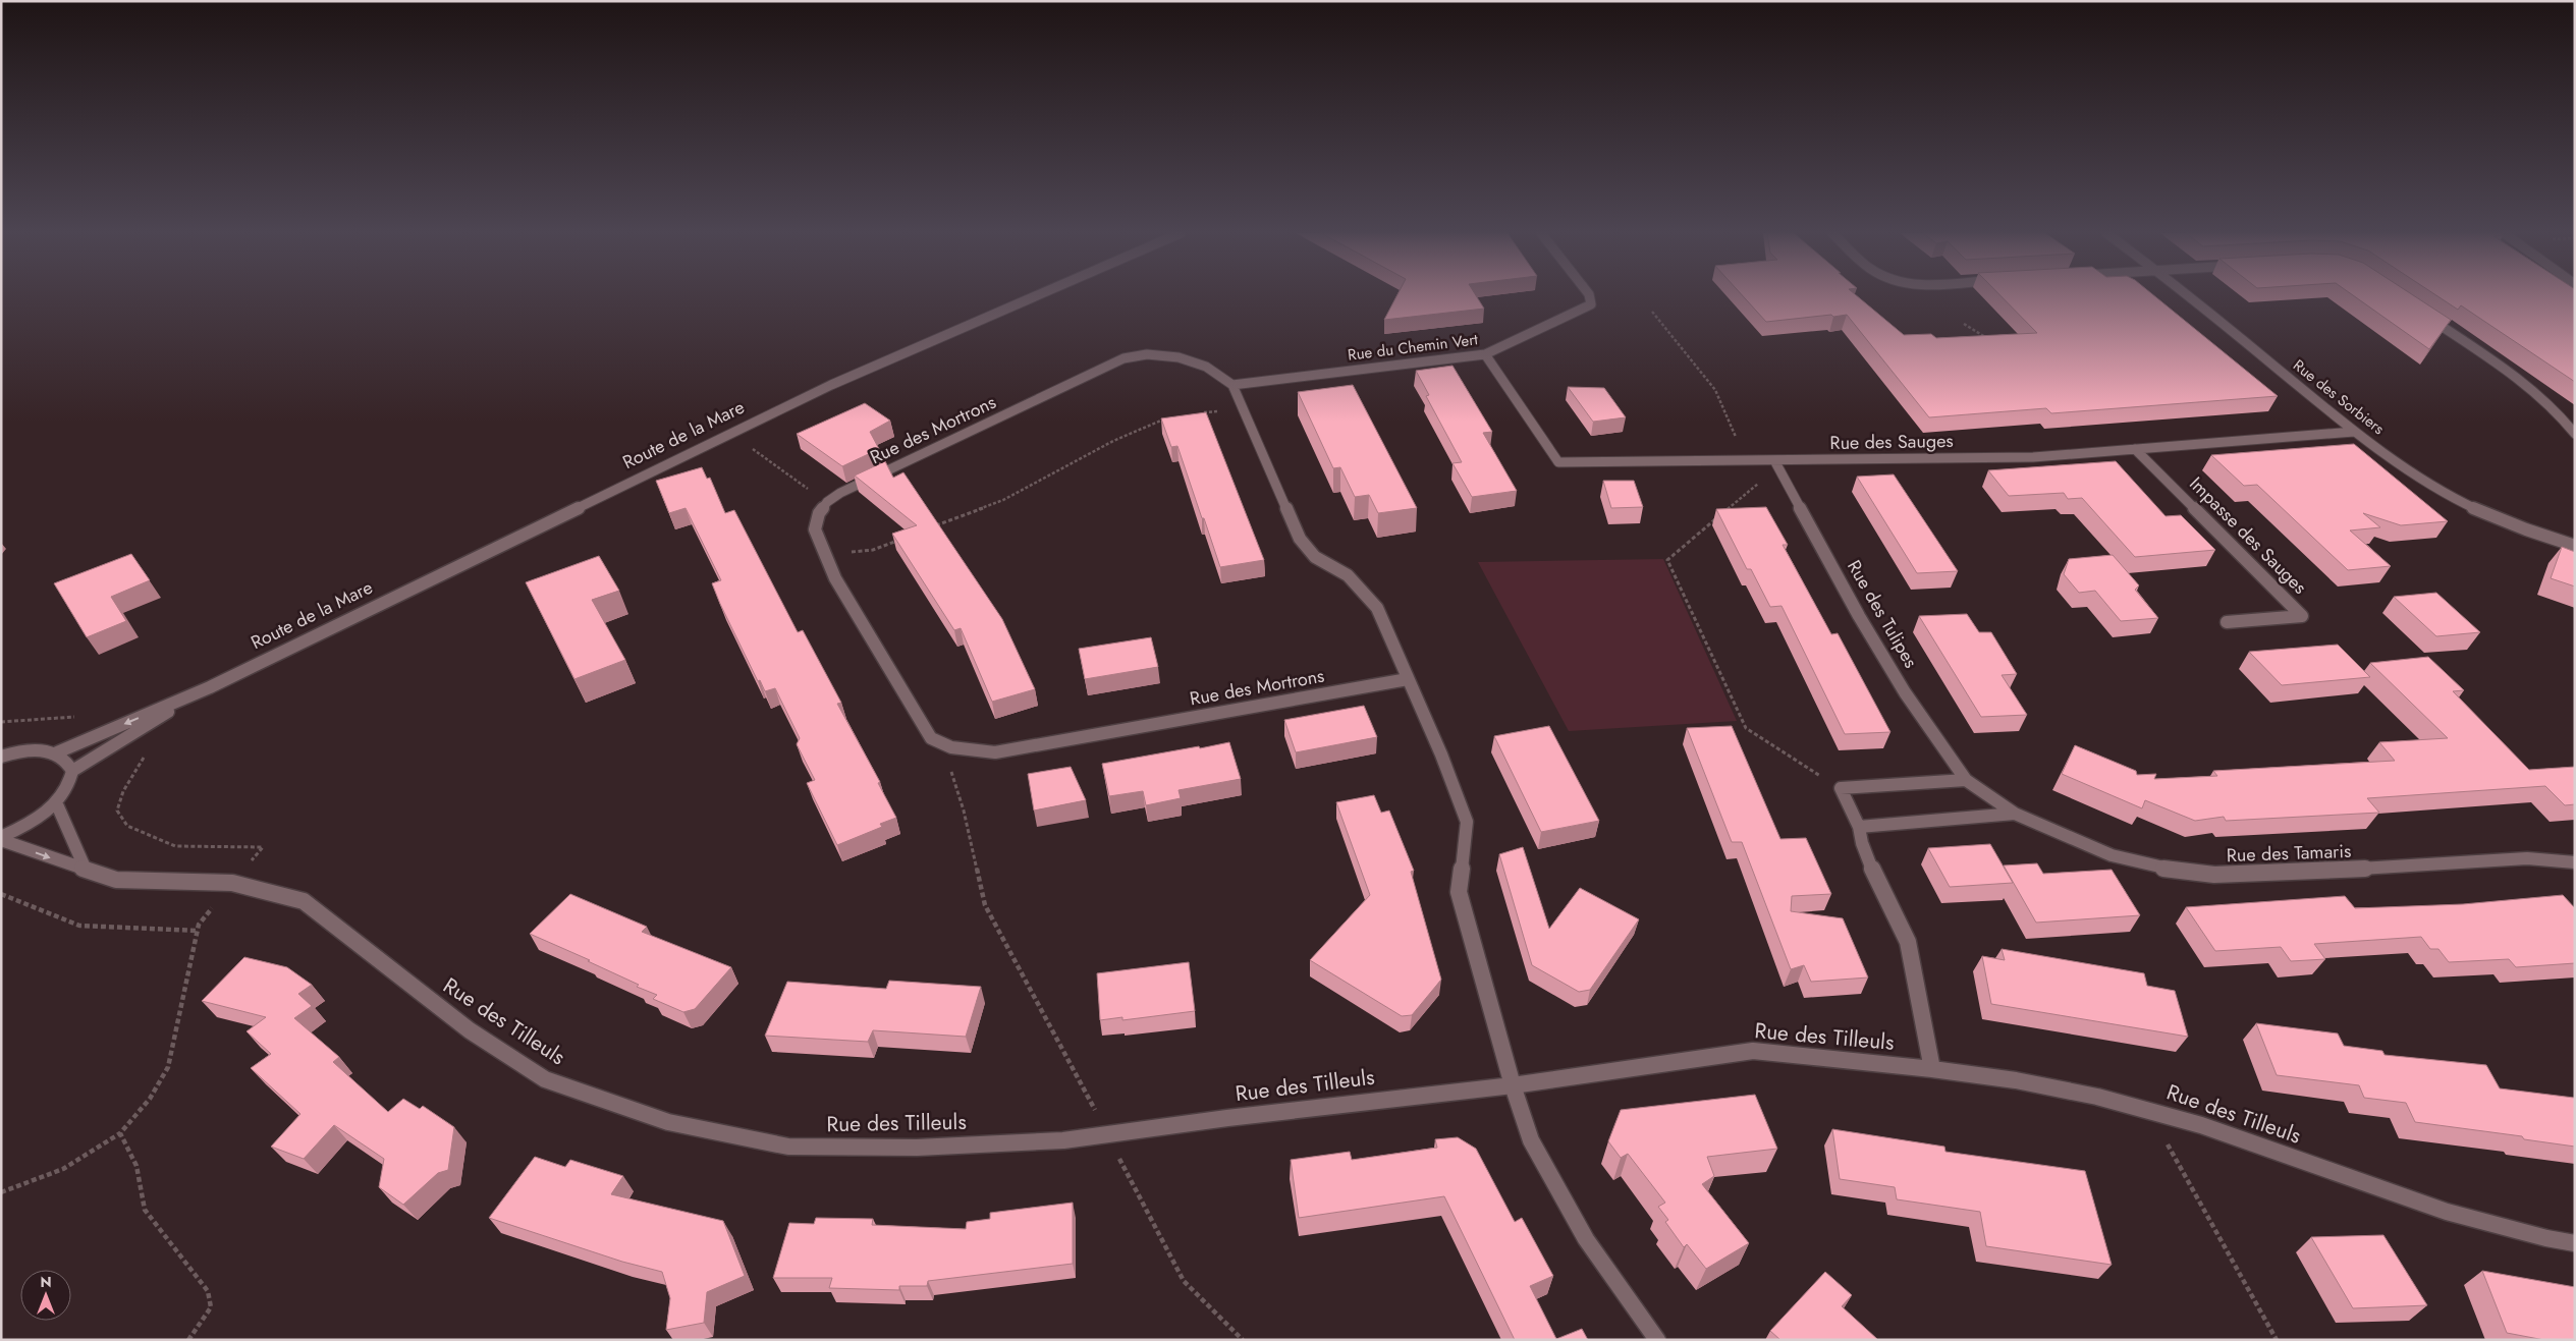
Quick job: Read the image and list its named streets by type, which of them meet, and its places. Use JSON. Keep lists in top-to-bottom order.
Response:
{
  "streets": {
    "street": [
      "Rue du Chemin Vert",
      "Rue des Sorbiers",
      "Rue des Mortrons",
      "Route de la Mare",
      "Rue des Sauges",
      "Impasse des Sauges",
      "Rue des Tulipes",
      "Rue des Tamaris",
      "Rue des Tilleuls"
    ]
  },
  "crossings": [
    ["Rue du Chemin Vert", "Rue des Mortrons"],
    ["Rue du Chemin Vert", "Rue des Sauges"],
    ["Rue des Sorbiers", "Rue des Sauges"],
    ["Rue des Sauges", "Impasse des Sauges"],
    ["Rue des Sauges", "Rue des Tulipes"],
    ["Rue des Tulipes", "Rue des Tamaris"]
  ],
  "north": "top"
}
